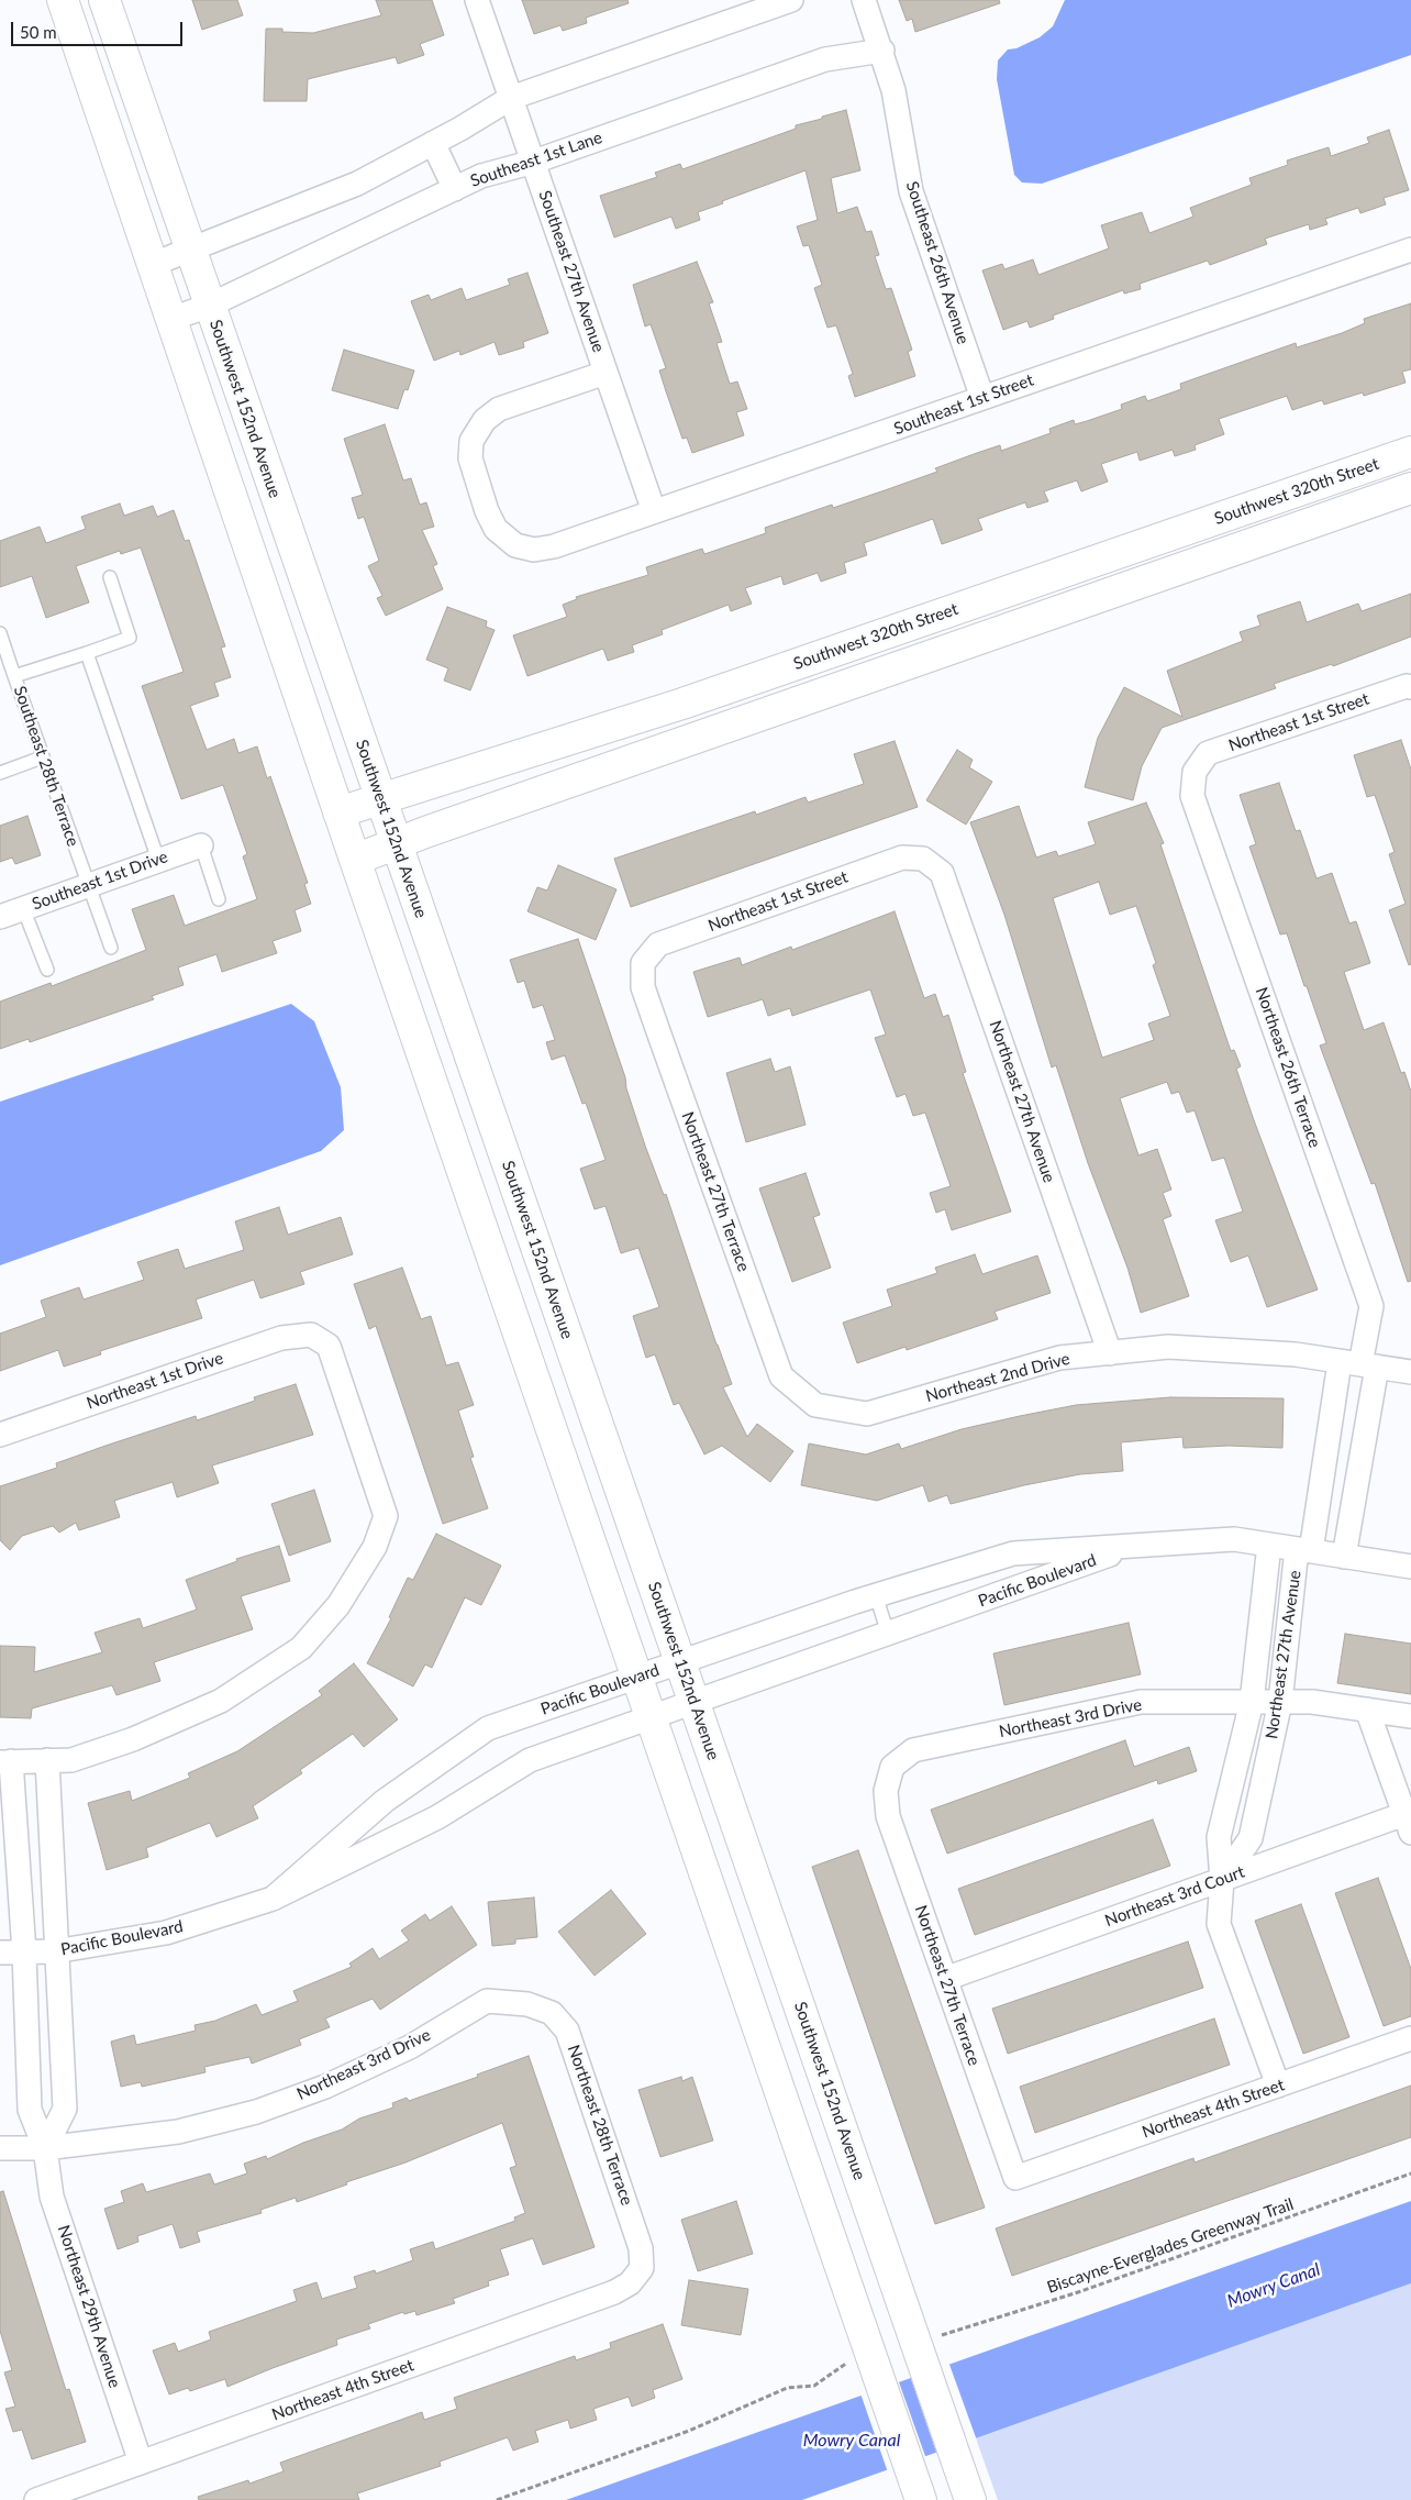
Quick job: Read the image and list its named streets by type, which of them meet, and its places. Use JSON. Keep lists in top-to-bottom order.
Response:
{
  "streets": {
    "street": [
      "Southeast 1st Lane",
      "Southeast 26th Avenue",
      "Southeast 27th Avenue",
      "Southeast 1st Street",
      "Southwest 152nd Avenue",
      "Southwest 320th Street",
      "Northeast 1st Street",
      "Southeast 1st Drive",
      "Northeast 26th Terrace",
      "Northeast 27th Avenue",
      "Northeast 27th Terrace",
      "Northeast 2nd Drive",
      "Northeast 1st Drive",
      "Pacific Boulevard",
      "Northeast 3rd Drive",
      "Northeast 3rd Court",
      "Northeast 4th Street",
      "Northeast 28th Terrace",
      "Northeast 29th Avenue"
    ],
    "lane": ["Southeast 28th Terrace"],
    "path": ["Biscayne-Everglades Greenway Trail"]
  },
  "crossings": [
    ["Southeast 1st Lane", "Southeast 26th Avenue"],
    ["Southeast 1st Lane", "Southeast 27th Avenue"],
    ["Southeast 1st Lane", "Southwest 152nd Avenue"],
    ["Southeast 26th Avenue", "Southeast 1st Street"],
    ["Southeast 27th Avenue", "Southeast 1st Street"],
    ["Southwest 152nd Avenue", "Southwest 320th Street"],
    ["Southwest 152nd Avenue", "Pacific Boulevard"],
    ["Southwest 152nd Avenue", "Biscayne-Everglades Greenway Trail"],
    ["Northeast 1st Street", "Northeast 26th Terrace"],
    ["Northeast 1st Street", "Northeast 27th Avenue"],
    ["Northeast 1st Street", "Northeast 27th Terrace"],
    ["Southeast 28th Terrace", "Southeast 1st Drive"],
    ["Northeast 26th Terrace", "Northeast 27th Avenue"],
    ["Northeast 26th Terrace", "Northeast 2nd Drive"],
    ["Northeast 27th Avenue", "Northeast 2nd Drive"],
    ["Northeast 27th Avenue", "Pacific Boulevard"],
    ["Northeast 27th Avenue", "Northeast 3rd Drive"],
    ["Northeast 27th Avenue", "Northeast 3rd Court"],
    ["Northeast 27th Avenue", "Northeast 4th Street"],
    ["Northeast 27th Terrace", "Northeast 2nd Drive"],
    ["Northeast 27th Terrace", "Northeast 3rd Drive"],
    ["Northeast 27th Terrace", "Northeast 3rd Court"],
    ["Northeast 27th Terrace", "Northeast 4th Street"],
    ["Pacific Boulevard", "Northeast 29th Avenue"],
    ["Northeast 3rd Drive", "Northeast 28th Terrace"],
    ["Northeast 3rd Drive", "Northeast 29th Avenue"],
    ["Northeast 4th Street", "Northeast 28th Terrace"],
    ["Northeast 4th Street", "Northeast 29th Avenue"]
  ],
  "water": ["Mowry Canal"],
  "scale_bar": "50 m"
}
